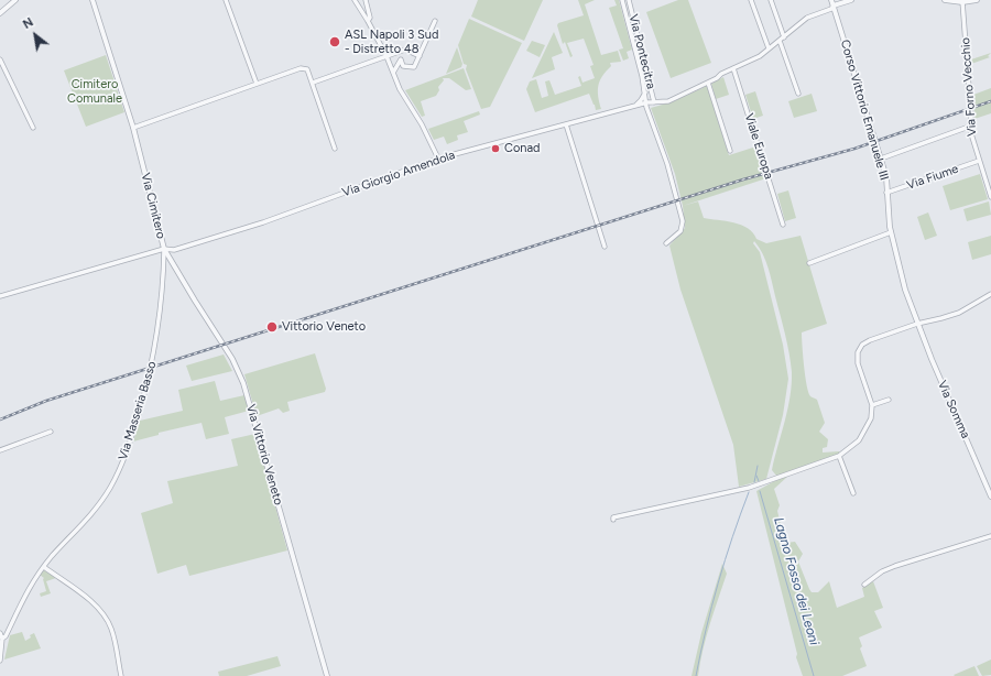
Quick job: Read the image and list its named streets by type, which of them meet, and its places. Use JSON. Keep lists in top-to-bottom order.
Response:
{
  "streets": {
    "street": [
      "Via Pontecitra",
      "Via Forno Vecchio",
      "Corso Vittorio Emanuele III",
      "Viale Europa",
      "Via Giorgio Amendola",
      "Via Fiume",
      "Via Cimitero",
      "Via Somma",
      "Via Masseria Basso",
      "Via Vittorio Veneto"
    ]
  },
  "crossings": [
    ["Via Pontecitra", "Via Giorgio Amendola"],
    ["Via Forno Vecchio", "Via Fiume"],
    ["Corso Vittorio Emanuele III", "Via Giorgio Amendola"],
    ["Corso Vittorio Emanuele III", "Via Fiume"],
    ["Corso Vittorio Emanuele III", "Via Somma"],
    ["Viale Europa", "Via Giorgio Amendola"],
    ["Via Giorgio Amendola", "Via Cimitero"],
    ["Via Giorgio Amendola", "Via Masseria Basso"],
    ["Via Giorgio Amendola", "Via Vittorio Veneto"],
    ["Via Cimitero", "Via Masseria Basso"],
    ["Via Cimitero", "Via Vittorio Veneto"],
    ["Via Masseria Basso", "Via Vittorio Veneto"]
  ],
  "water": ["Lagno Fosso dei Leoni"],
  "parks": ["Cimitero Comunale"],
  "places": ["ASL Napoli 3 Sud - Distretto 48", "Conad", "Vittorio Veneto"],
  "north": "top left"
}
